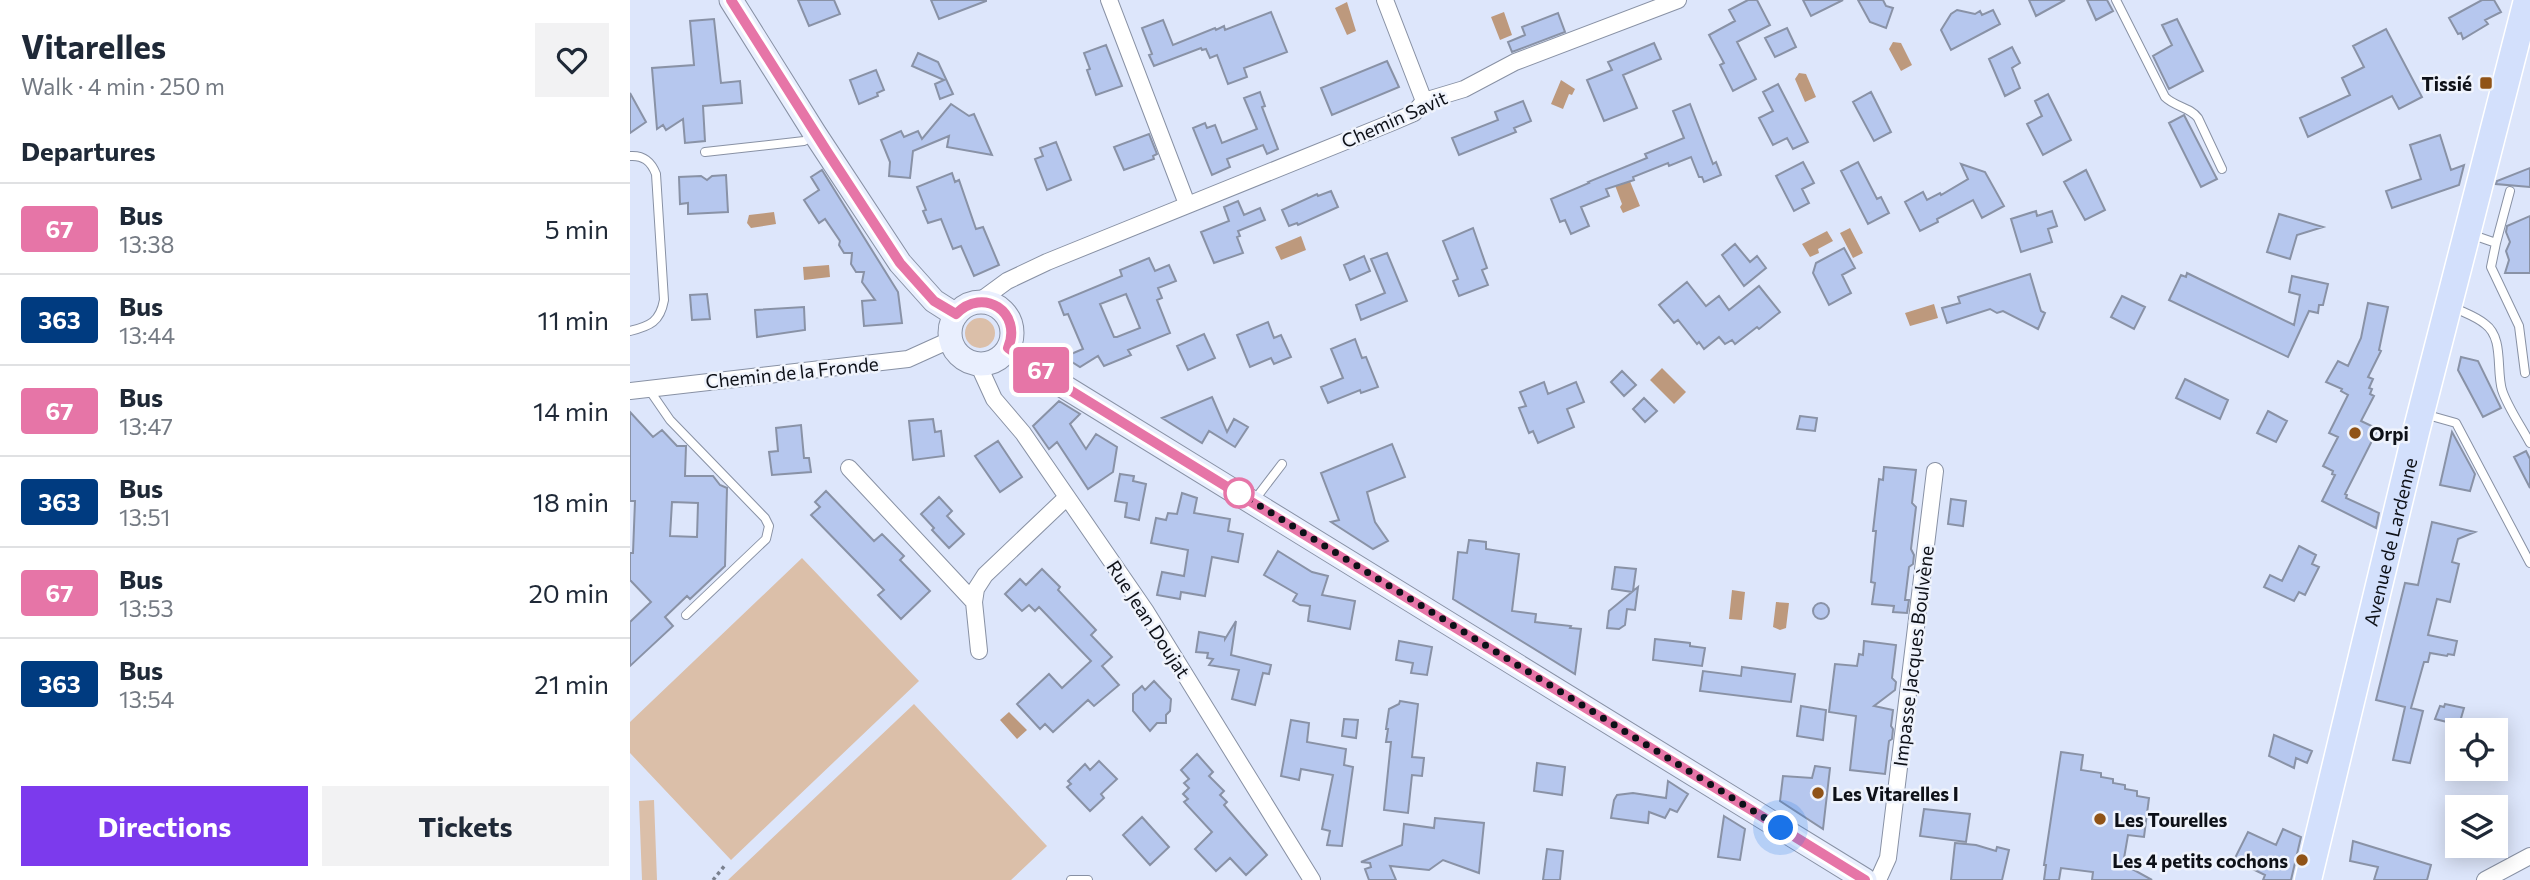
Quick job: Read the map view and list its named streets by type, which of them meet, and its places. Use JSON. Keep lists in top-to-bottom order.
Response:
{
  "streets": {
    "main road": ["Avenue de Lardenne"],
    "street": [
      "Chemin Savit",
      "Chemin de la Fronde",
      "Rue Jean Doujat",
      "Impasse Jacques Boulvène"
    ]
  },
  "crossings": [
    ["Chemin Savit", "Chemin de la Fronde"],
    ["Chemin Savit", "Rue Jean Doujat"],
    ["Chemin de la Fronde", "Rue Jean Doujat"]
  ],
  "places": {
    "transit": ["Tissié"],
    "other": [
      "Orpi",
      "Les Vitarelles I",
      "Les Tourelles",
      "Les 4 petits cochons"
    ]
  },
  "lines": ["bus line 67"],
  "page": {
    "heading": [
      ["Vitarelles", "Walk · 4 min · 250 m"],
      "Departures"
    ],
    "on_map": "67",
    "list": [
      {
        "mark": "67",
        "name": "Bus",
        "note": "13:38",
        "value": "5 min"
      },
      {
        "mark": "363",
        "name": "Bus",
        "note": "13:44",
        "value": "11 min"
      },
      {
        "mark": "67",
        "name": "Bus",
        "note": "13:47",
        "value": "14 min"
      },
      {
        "mark": "363",
        "name": "Bus",
        "note": "13:51",
        "value": "18 min"
      },
      {
        "mark": "67",
        "name": "Bus",
        "note": "13:53",
        "value": "20 min"
      },
      {
        "mark": "363",
        "name": "Bus",
        "note": "13:54",
        "value": "21 min"
      }
    ],
    "buttons": ["Directions", "Tickets"]
  }
}
